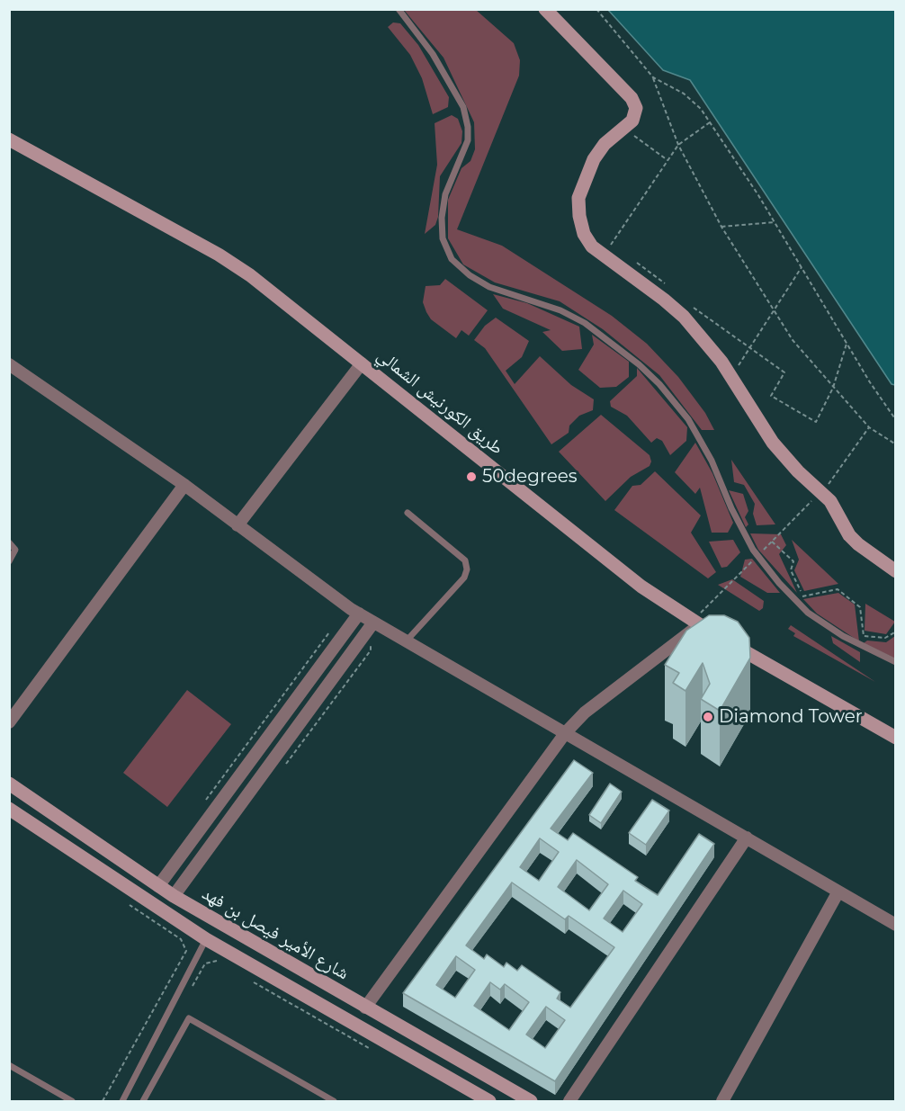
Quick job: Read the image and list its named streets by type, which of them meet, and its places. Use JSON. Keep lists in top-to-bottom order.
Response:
{
  "streets": {
    "main road": ["طريق الكورنيش الشمالي", "شارع الأمير فيصل بن فهد"]
  },
  "places": ["50degrees", "Diamond Tower"]
}
